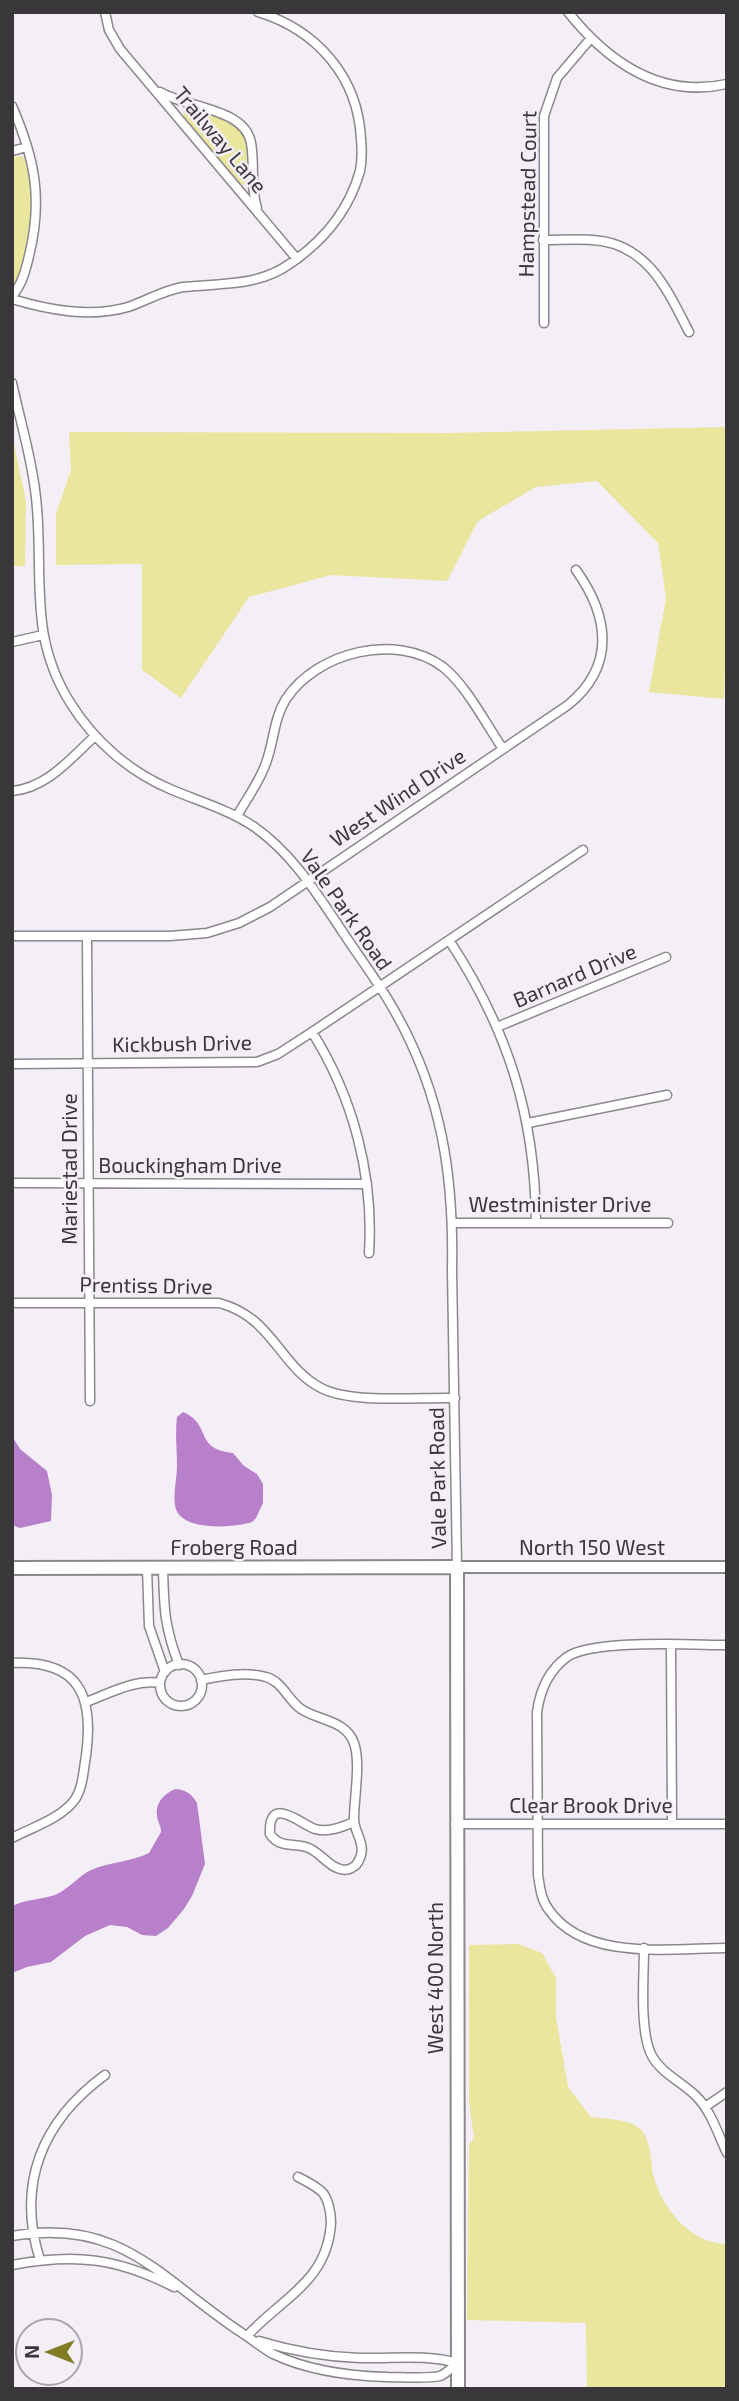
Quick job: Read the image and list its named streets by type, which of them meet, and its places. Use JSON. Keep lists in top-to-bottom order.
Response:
{
  "streets": {
    "main road": ["Froberg Road", "West 400 North"],
    "street": [
      "Trailway Lane",
      "Hampstead Court",
      "West Wind Drive",
      "Vale Park Road",
      "Barnard Drive",
      "Kickbush Drive",
      "Bouckingham Drive",
      "Mariestad Drive",
      "Westminister Drive",
      "Prentiss Drive",
      "North 150 West",
      "Clear Brook Drive"
    ]
  },
  "crossings": [
    ["West Wind Drive", "Vale Park Road"],
    ["West Wind Drive", "Mariestad Drive"],
    ["Vale Park Road", "Kickbush Drive"],
    ["Vale Park Road", "Westminister Drive"],
    ["Vale Park Road", "Prentiss Drive"],
    ["Vale Park Road", "Froberg Road"],
    ["Vale Park Road", "North 150 West"],
    ["Vale Park Road", "West 400 North"],
    ["Kickbush Drive", "Mariestad Drive"],
    ["Bouckingham Drive", "Mariestad Drive"],
    ["Mariestad Drive", "Prentiss Drive"],
    ["Froberg Road", "North 150 West"],
    ["Froberg Road", "West 400 North"],
    ["North 150 West", "West 400 North"],
    ["Clear Brook Drive", "West 400 North"]
  ],
  "north": "left"
}
